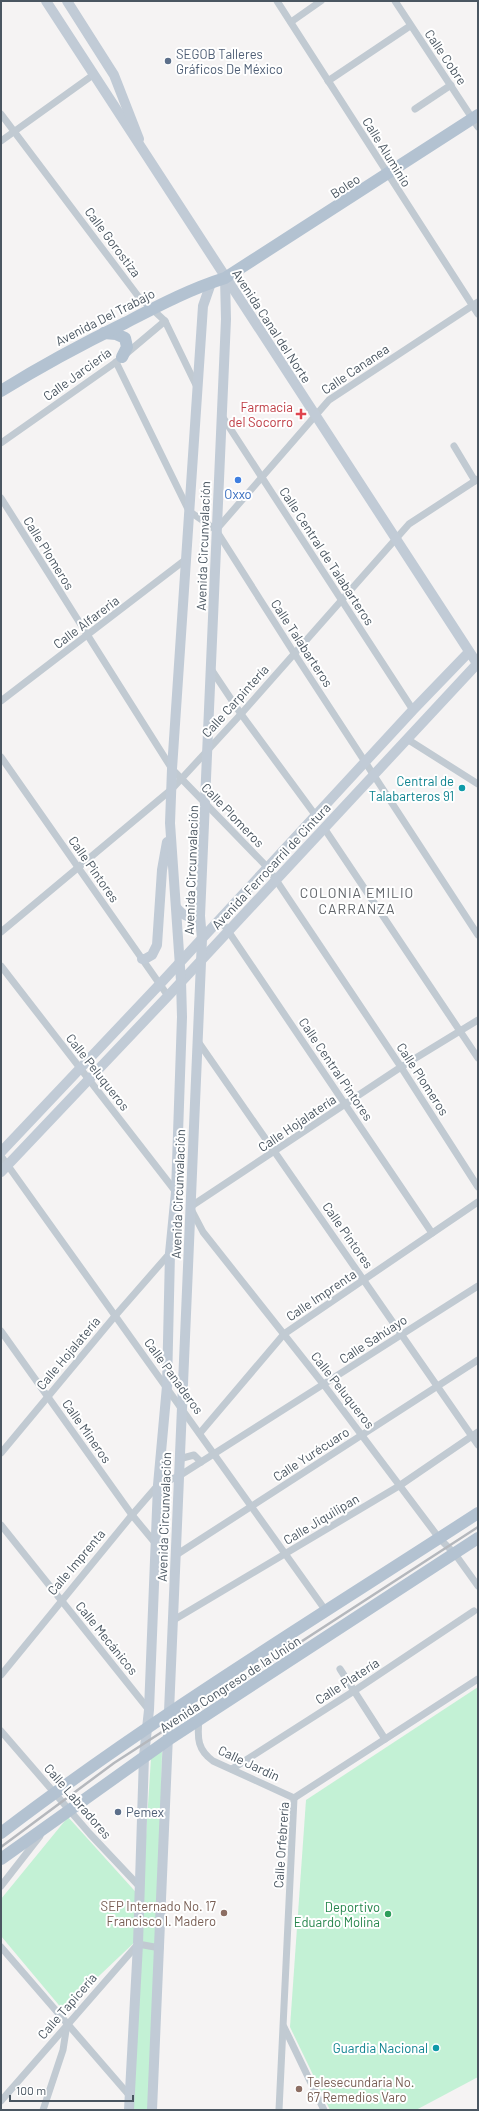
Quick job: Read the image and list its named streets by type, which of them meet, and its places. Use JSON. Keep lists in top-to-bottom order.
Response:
{
  "streets": {
    "main road": [
      "Boleo",
      "Avenida Del Trabajo",
      "Avenida Canal del Norte",
      "Avenida Circunvalación",
      "Avenida Ferrocarril de Cintura",
      "Avenida Congreso de la Unión"
    ],
    "street": [
      "Calle Cobre",
      "Calle Aluminio",
      "Calle Gorostiza",
      "Calle Cananea",
      "Calle Jarciería",
      "Calle Plomeros",
      "Calle Central de Talabarteros",
      "Calle Alfareria",
      "Calle Talabarteros",
      "Calle Carpintería",
      "Calle Pintores",
      "Calle Central Pintores",
      "Calle Peluqueros",
      "Calle Hojalatería",
      "Calle Imprenta",
      "Calle Sahúayo",
      "Calle Panaderos",
      "Calle Mineros",
      "Calle Yurécuaro",
      "Calle Jiquilipan",
      "Calle Mecánicos",
      "Calle Platería",
      "Calle Jardin",
      "Calle Labradores",
      "Calle Orfebrería",
      "Calle Tapicería"
    ]
  },
  "crossings": [
    ["Calle Cobre", "Boleo"],
    ["Calle Aluminio", "Boleo"],
    ["Calle Aluminio", "Calle Cananea"],
    ["Boleo", "Avenida Del Trabajo"],
    ["Boleo", "Avenida Canal del Norte"],
    ["Boleo", "Avenida Circunvalación"],
    ["Calle Gorostiza", "Avenida Del Trabajo"],
    ["Calle Gorostiza", "Calle Jarciería"],
    ["Calle Gorostiza", "Avenida Circunvalación"],
    ["Avenida Del Trabajo", "Avenida Canal del Norte"],
    ["Avenida Del Trabajo", "Avenida Circunvalación"],
    ["Avenida Canal del Norte", "Calle Cananea"],
    ["Avenida Canal del Norte", "Avenida Circunvalación"],
    ["Avenida Canal del Norte", "Calle Carpintería"],
    ["Avenida Canal del Norte", "Avenida Ferrocarril de Cintura"],
    ["Calle Cananea", "Avenida Circunvalación"],
    ["Calle Cananea", "Calle Central de Talabarteros"],
    ["Calle Cananea", "Calle Talabarteros"],
    ["Calle Jarciería", "Calle Talabarteros"],
    ["Avenida Circunvalación", "Calle Plomeros"],
    ["Avenida Circunvalación", "Calle Central de Talabarteros"],
    ["Avenida Circunvalación", "Calle Alfareria"],
    ["Avenida Circunvalación", "Calle Talabarteros"],
    ["Avenida Circunvalación", "Calle Carpintería"],
    ["Avenida Circunvalación", "Avenida Ferrocarril de Cintura"],
    ["Avenida Circunvalación", "Calle Pintores"],
    ["Avenida Circunvalación", "Calle Peluqueros"],
    ["Avenida Circunvalación", "Calle Hojalatería"],
    ["Avenida Circunvalación", "Calle Imprenta"],
    ["Avenida Circunvalación", "Calle Sahúayo"],
    ["Avenida Circunvalación", "Calle Panaderos"],
    ["Avenida Circunvalación", "Calle Mineros"],
    ["Avenida Circunvalación", "Calle Yurécuaro"],
    ["Avenida Circunvalación", "Calle Jiquilipan"],
    ["Avenida Circunvalación", "Calle Mecánicos"],
    ["Avenida Circunvalación", "Avenida Congreso de la Unión"],
    ["Avenida Circunvalación", "Calle Labradores"],
    ["Avenida Circunvalación", "Calle Tapicería"],
    ["Calle Plomeros", "Calle Alfareria"],
    ["Calle Plomeros", "Calle Carpintería"],
    ["Calle Plomeros", "Avenida Ferrocarril de Cintura"],
    ["Calle Plomeros", "Calle Hojalatería"],
    ["Calle Central de Talabarteros", "Calle Carpintería"],
    ["Calle Central de Talabarteros", "Avenida Ferrocarril de Cintura"],
    ["Calle Talabarteros", "Calle Carpintería"],
    ["Calle Talabarteros", "Avenida Ferrocarril de Cintura"],
    ["Calle Carpintería", "Calle Pintores"],
    ["Avenida Ferrocarril de Cintura", "Calle Pintores"],
    ["Avenida Ferrocarril de Cintura", "Calle Central Pintores"],
    ["Avenida Ferrocarril de Cintura", "Calle Peluqueros"],
    ["Avenida Ferrocarril de Cintura", "Calle Panaderos"],
    ["Calle Pintores", "Calle Hojalatería"],
    ["Calle Pintores", "Calle Imprenta"],
    ["Calle Pintores", "Calle Sahúayo"],
    ["Calle Pintores", "Calle Yurécuaro"],
    ["Calle Pintores", "Calle Jiquilipan"],
    ["Calle Central Pintores", "Calle Hojalatería"],
    ["Calle Central Pintores", "Calle Imprenta"],
    ["Calle Peluqueros", "Calle Hojalatería"],
    ["Calle Peluqueros", "Calle Imprenta"],
    ["Calle Peluqueros", "Calle Sahúayo"],
    ["Calle Peluqueros", "Calle Yurécuaro"],
    ["Calle Peluqueros", "Calle Jiquilipan"],
    ["Calle Peluqueros", "Avenida Congreso de la Unión"],
    ["Calle Hojalatería", "Calle Panaderos"],
    ["Calle Hojalatería", "Calle Mineros"],
    ["Calle Imprenta", "Calle Sahúayo"],
    ["Calle Imprenta", "Calle Panaderos"],
    ["Calle Imprenta", "Calle Mineros"],
    ["Calle Imprenta", "Calle Mecánicos"],
    ["Calle Sahúayo", "Calle Panaderos"],
    ["Calle Panaderos", "Calle Yurécuaro"],
    ["Calle Panaderos", "Calle Jiquilipan"],
    ["Calle Panaderos", "Avenida Congreso de la Unión"],
    ["Calle Platería", "Calle Jardin"],
    ["Avenida Congreso de la Unión", "Calle Jardin"],
    ["Avenida Congreso de la Unión", "Calle Labradores"],
    ["Calle Jardin", "Calle Orfebrería"]
  ],
  "districts": ["COLONIA EMILIO CARRANZA"],
  "places": {
    "other": [
      "SEGOB Talleres Gráficos De México",
      "Oxxo",
      "Central de Talabarteros 91",
      "Pemex",
      "SEP Internado No. 17 Francisco I. Madero",
      "Deportivo Eduardo Molina",
      "Guardia Nacional",
      "Telesecundaria No. 67 Remedios Varo"
    ],
    "health": ["Farmacia del Socorro"]
  },
  "scale_bar": "100 m"
}
